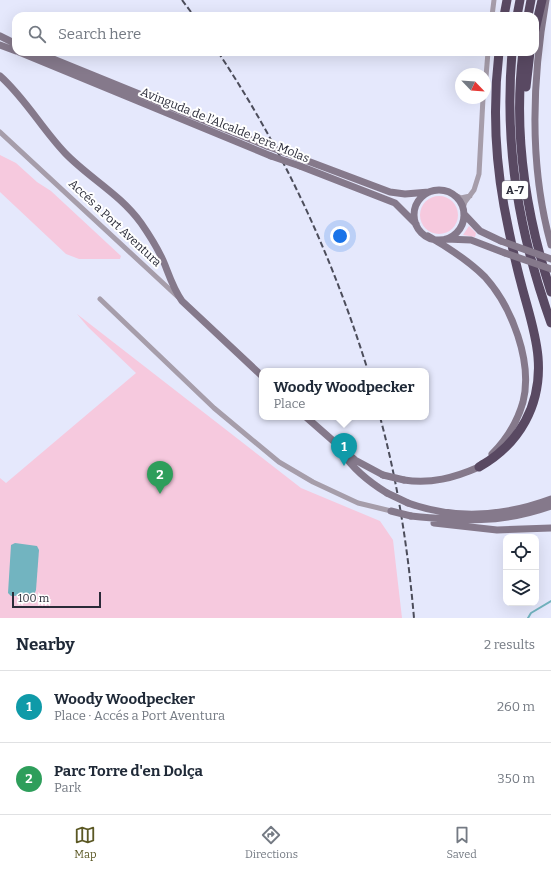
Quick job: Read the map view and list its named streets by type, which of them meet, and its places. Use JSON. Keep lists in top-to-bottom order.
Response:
{
  "streets": {
    "highway": ["A-7"],
    "street": ["Avinguda de l'Alcalde Pere Molas", "Accés a Port Aventura"]
  },
  "scale_bar": "100 m",
  "north": "bottom right",
  "page": {
    "search": "Search here",
    "popup": ["Woody Woodpecker", "Place"],
    "pins": ["1", "2"],
    "scale": "100 m",
    "heading": ["Nearby", "2 results"],
    "list": [
      {
        "mark": "1",
        "name": "Woody Woodpecker",
        "note": "Place · Accés a Port Aventura",
        "value": "260 m"
      },
      {
        "mark": "2",
        "name": "Parc Torre d'en Dolça",
        "note": "Park",
        "value": "350 m"
      }
    ],
    "nav": ["Map", "Directions", "Saved"]
  }
}
